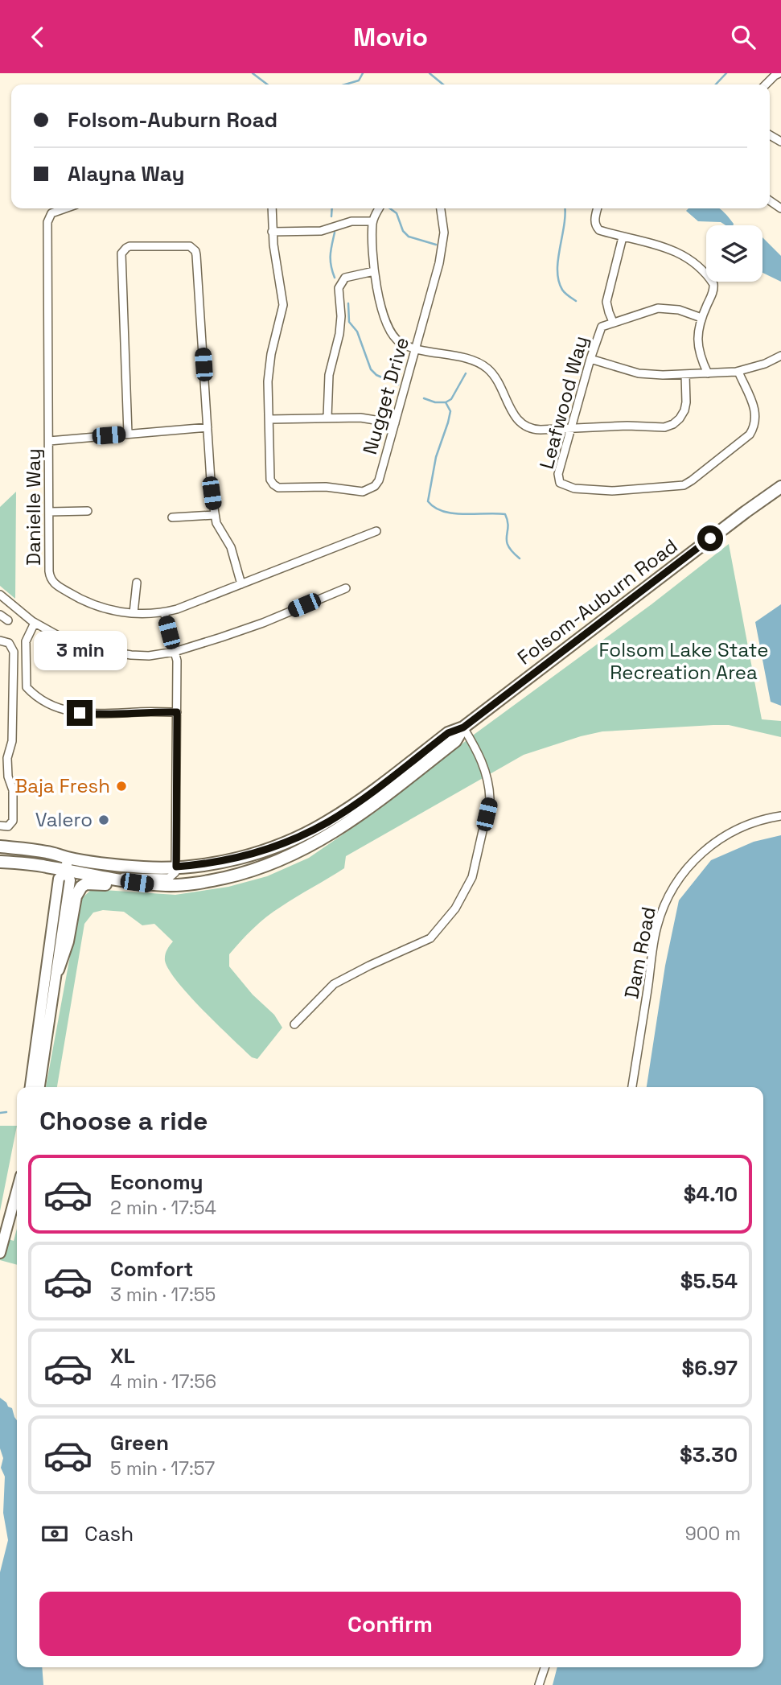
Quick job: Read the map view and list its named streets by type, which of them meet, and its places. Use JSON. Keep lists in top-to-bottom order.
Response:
{
  "streets": {
    "main road": ["Folsom-Auburn Road"],
    "street": [
      "Nugget Drive",
      "Leafwood Way",
      "Danielle Way",
      "Dam Road"
    ]
  },
  "parks": ["Folsom Lake State Recreation Area"],
  "places": ["Baja Fresh", "Valero"],
  "page": {
    "header": "Movio",
    "banner": ["Folsom-Auburn Road", "Alayna Way"],
    "bubble": "3 min",
    "heading": "Choose a ride",
    "list": [
      {
        "name": "Economy",
        "note": "2 min · 17:54",
        "value": "$4.10"
      },
      {
        "name": "Comfort",
        "note": "3 min · 17:55",
        "value": "$5.54"
      },
      {
        "name": "XL",
        "note": "4 min · 17:56",
        "value": "$6.97"
      },
      {
        "name": "Green",
        "note": "5 min · 17:57",
        "value": "$3.30"
      }
    ],
    "pay": ["Cash", "900 m"],
    "buttons": "Confirm"
  }
}
